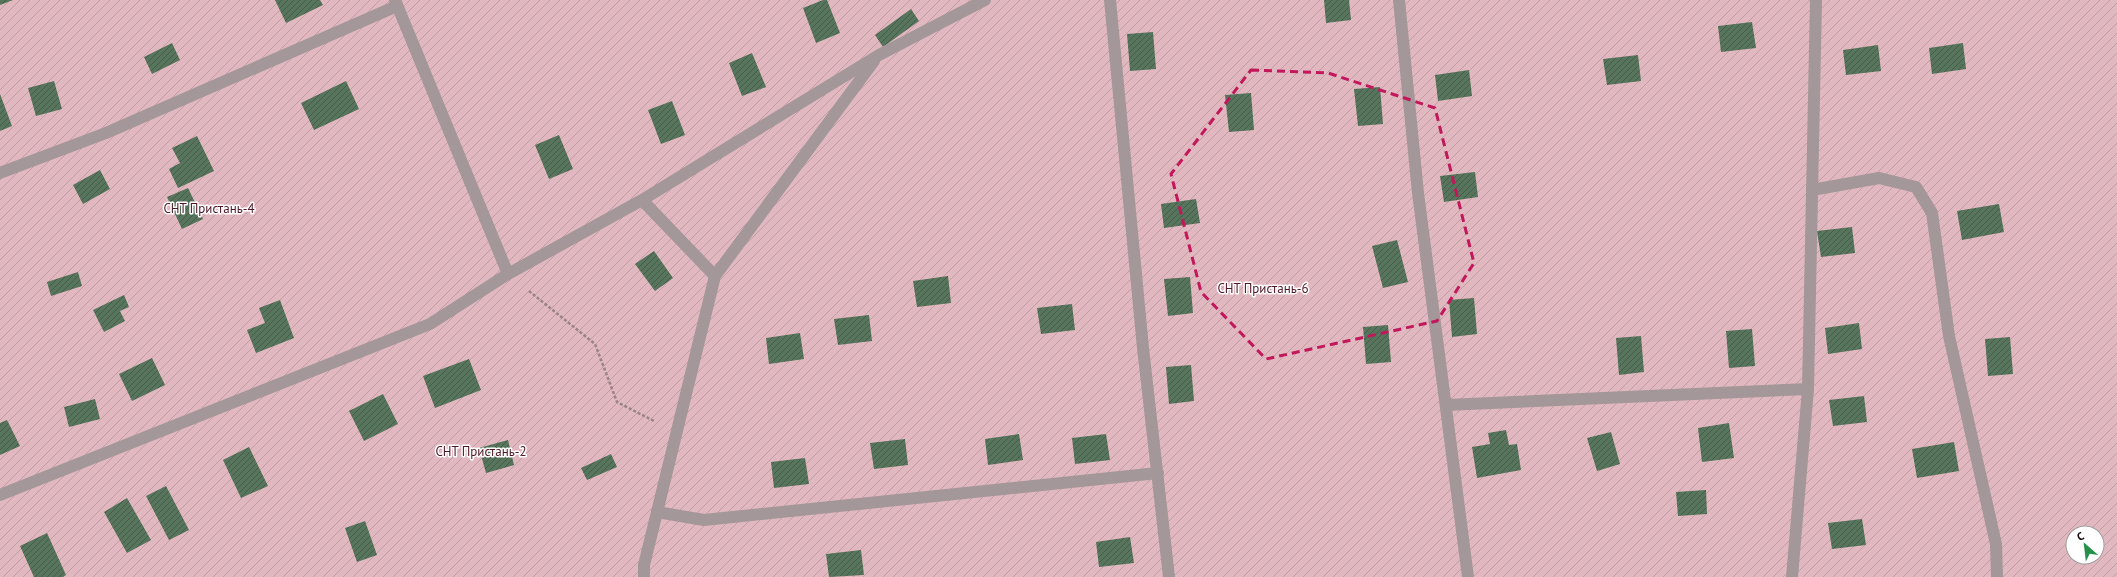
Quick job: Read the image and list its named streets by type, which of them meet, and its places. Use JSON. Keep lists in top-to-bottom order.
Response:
{
  "parks": ["СНТ Пристань-4", "СНТ Пристань-6", "СНТ Пристань-2"],
  "north": "top left"
}
